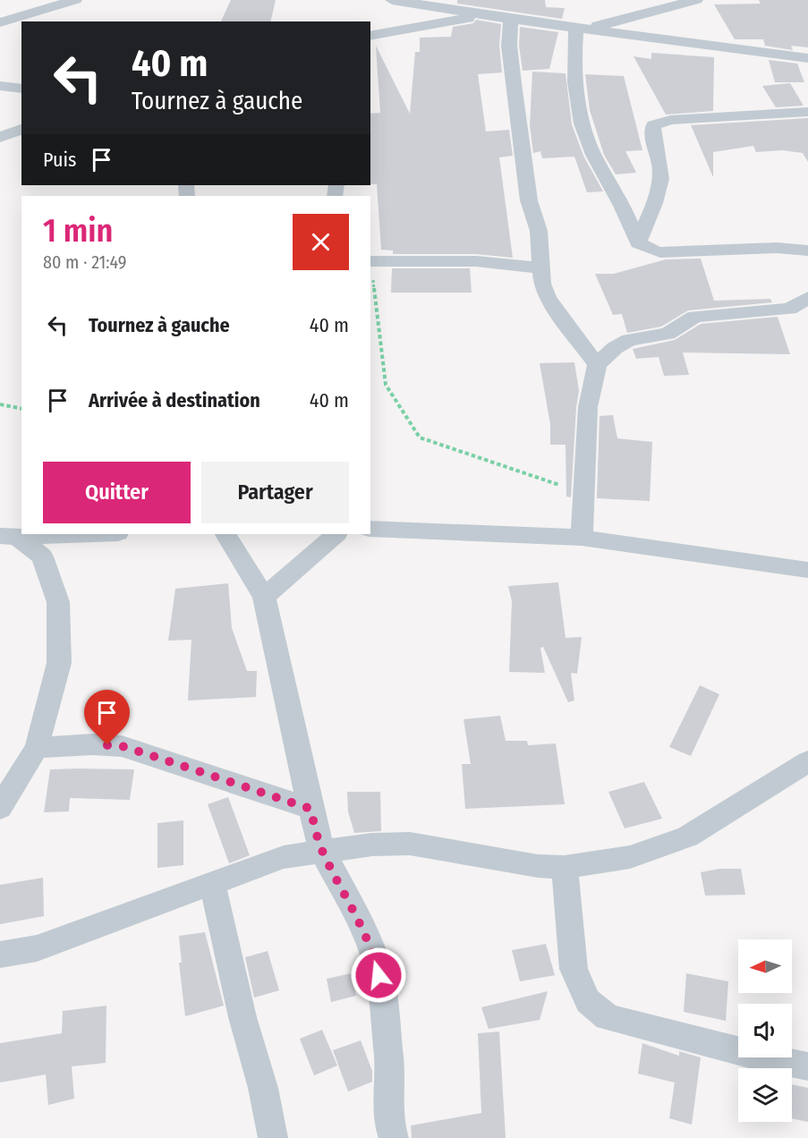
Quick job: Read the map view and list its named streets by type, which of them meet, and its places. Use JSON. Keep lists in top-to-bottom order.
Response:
{
  "north": "left",
  "page": {
    "turn": ["40 m", "Tournez à gauche"],
    "then": "Puis",
    "heading": ["1 min", "80 m · 21:49"],
    "list": [
      {
        "name": "Tournez à gauche",
        "value": "40 m"
      },
      {
        "name": "Arrivée à destination",
        "value": "40 m"
      }
    ],
    "buttons": ["Quitter", "Partager"]
  }
}
